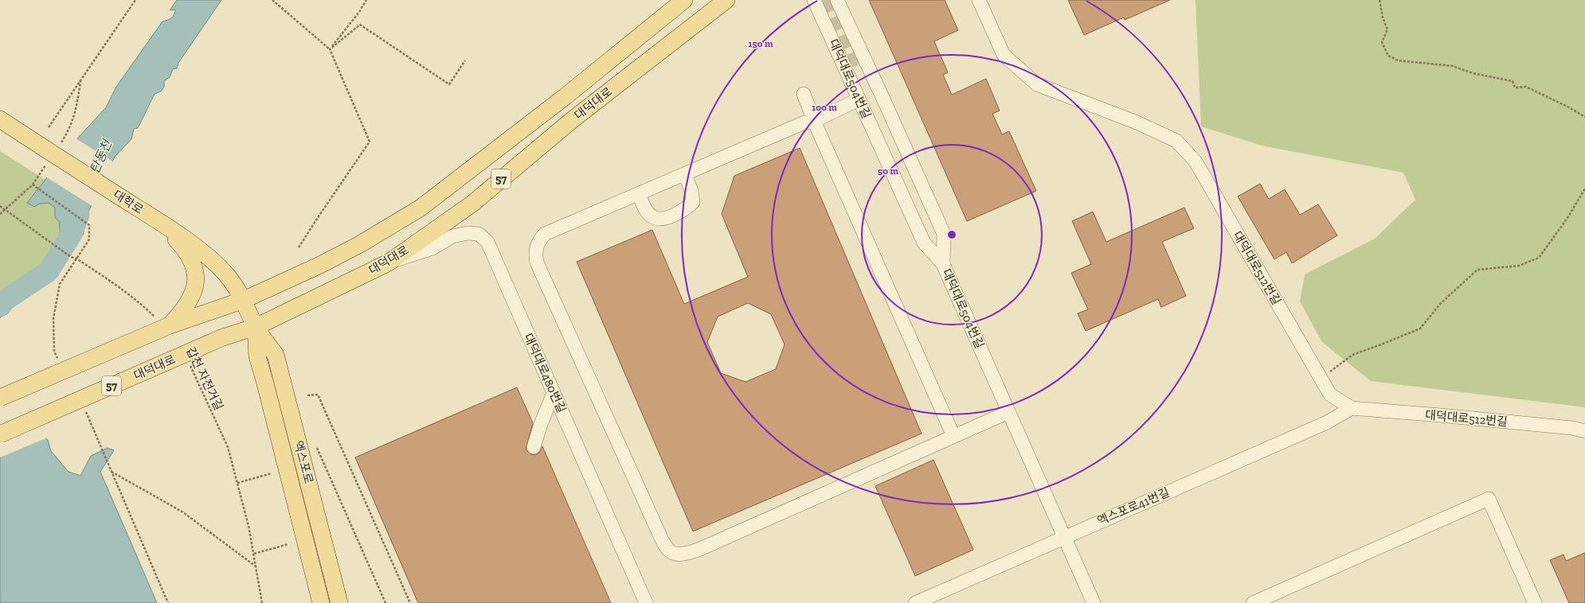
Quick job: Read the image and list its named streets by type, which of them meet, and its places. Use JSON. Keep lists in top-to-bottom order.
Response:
{
  "streets": {
    "main road": [
      "대덕대로",
      "57",
      "대학로",
      "엑스포로"
    ],
    "street": [
      "대덕대로504번길",
      "대덕대로512번길",
      "대덕대로480번길",
      "엑스포로41번길"
    ],
    "path": ["갑천 자전거길"]
  },
  "crossings": [
    ["대덕대로504번길", "엑스포로41번길"],
    ["대덕대로", "대학로"],
    ["대덕대로", "대덕대로480번길"],
    ["대덕대로", "엑스포로"],
    ["대학로", "엑스포로"],
    ["대덕대로512번길", "엑스포로41번길"]
  ],
  "water": ["탄동천"],
  "rings": ["150 m", "100 m", "50 m"]
}
